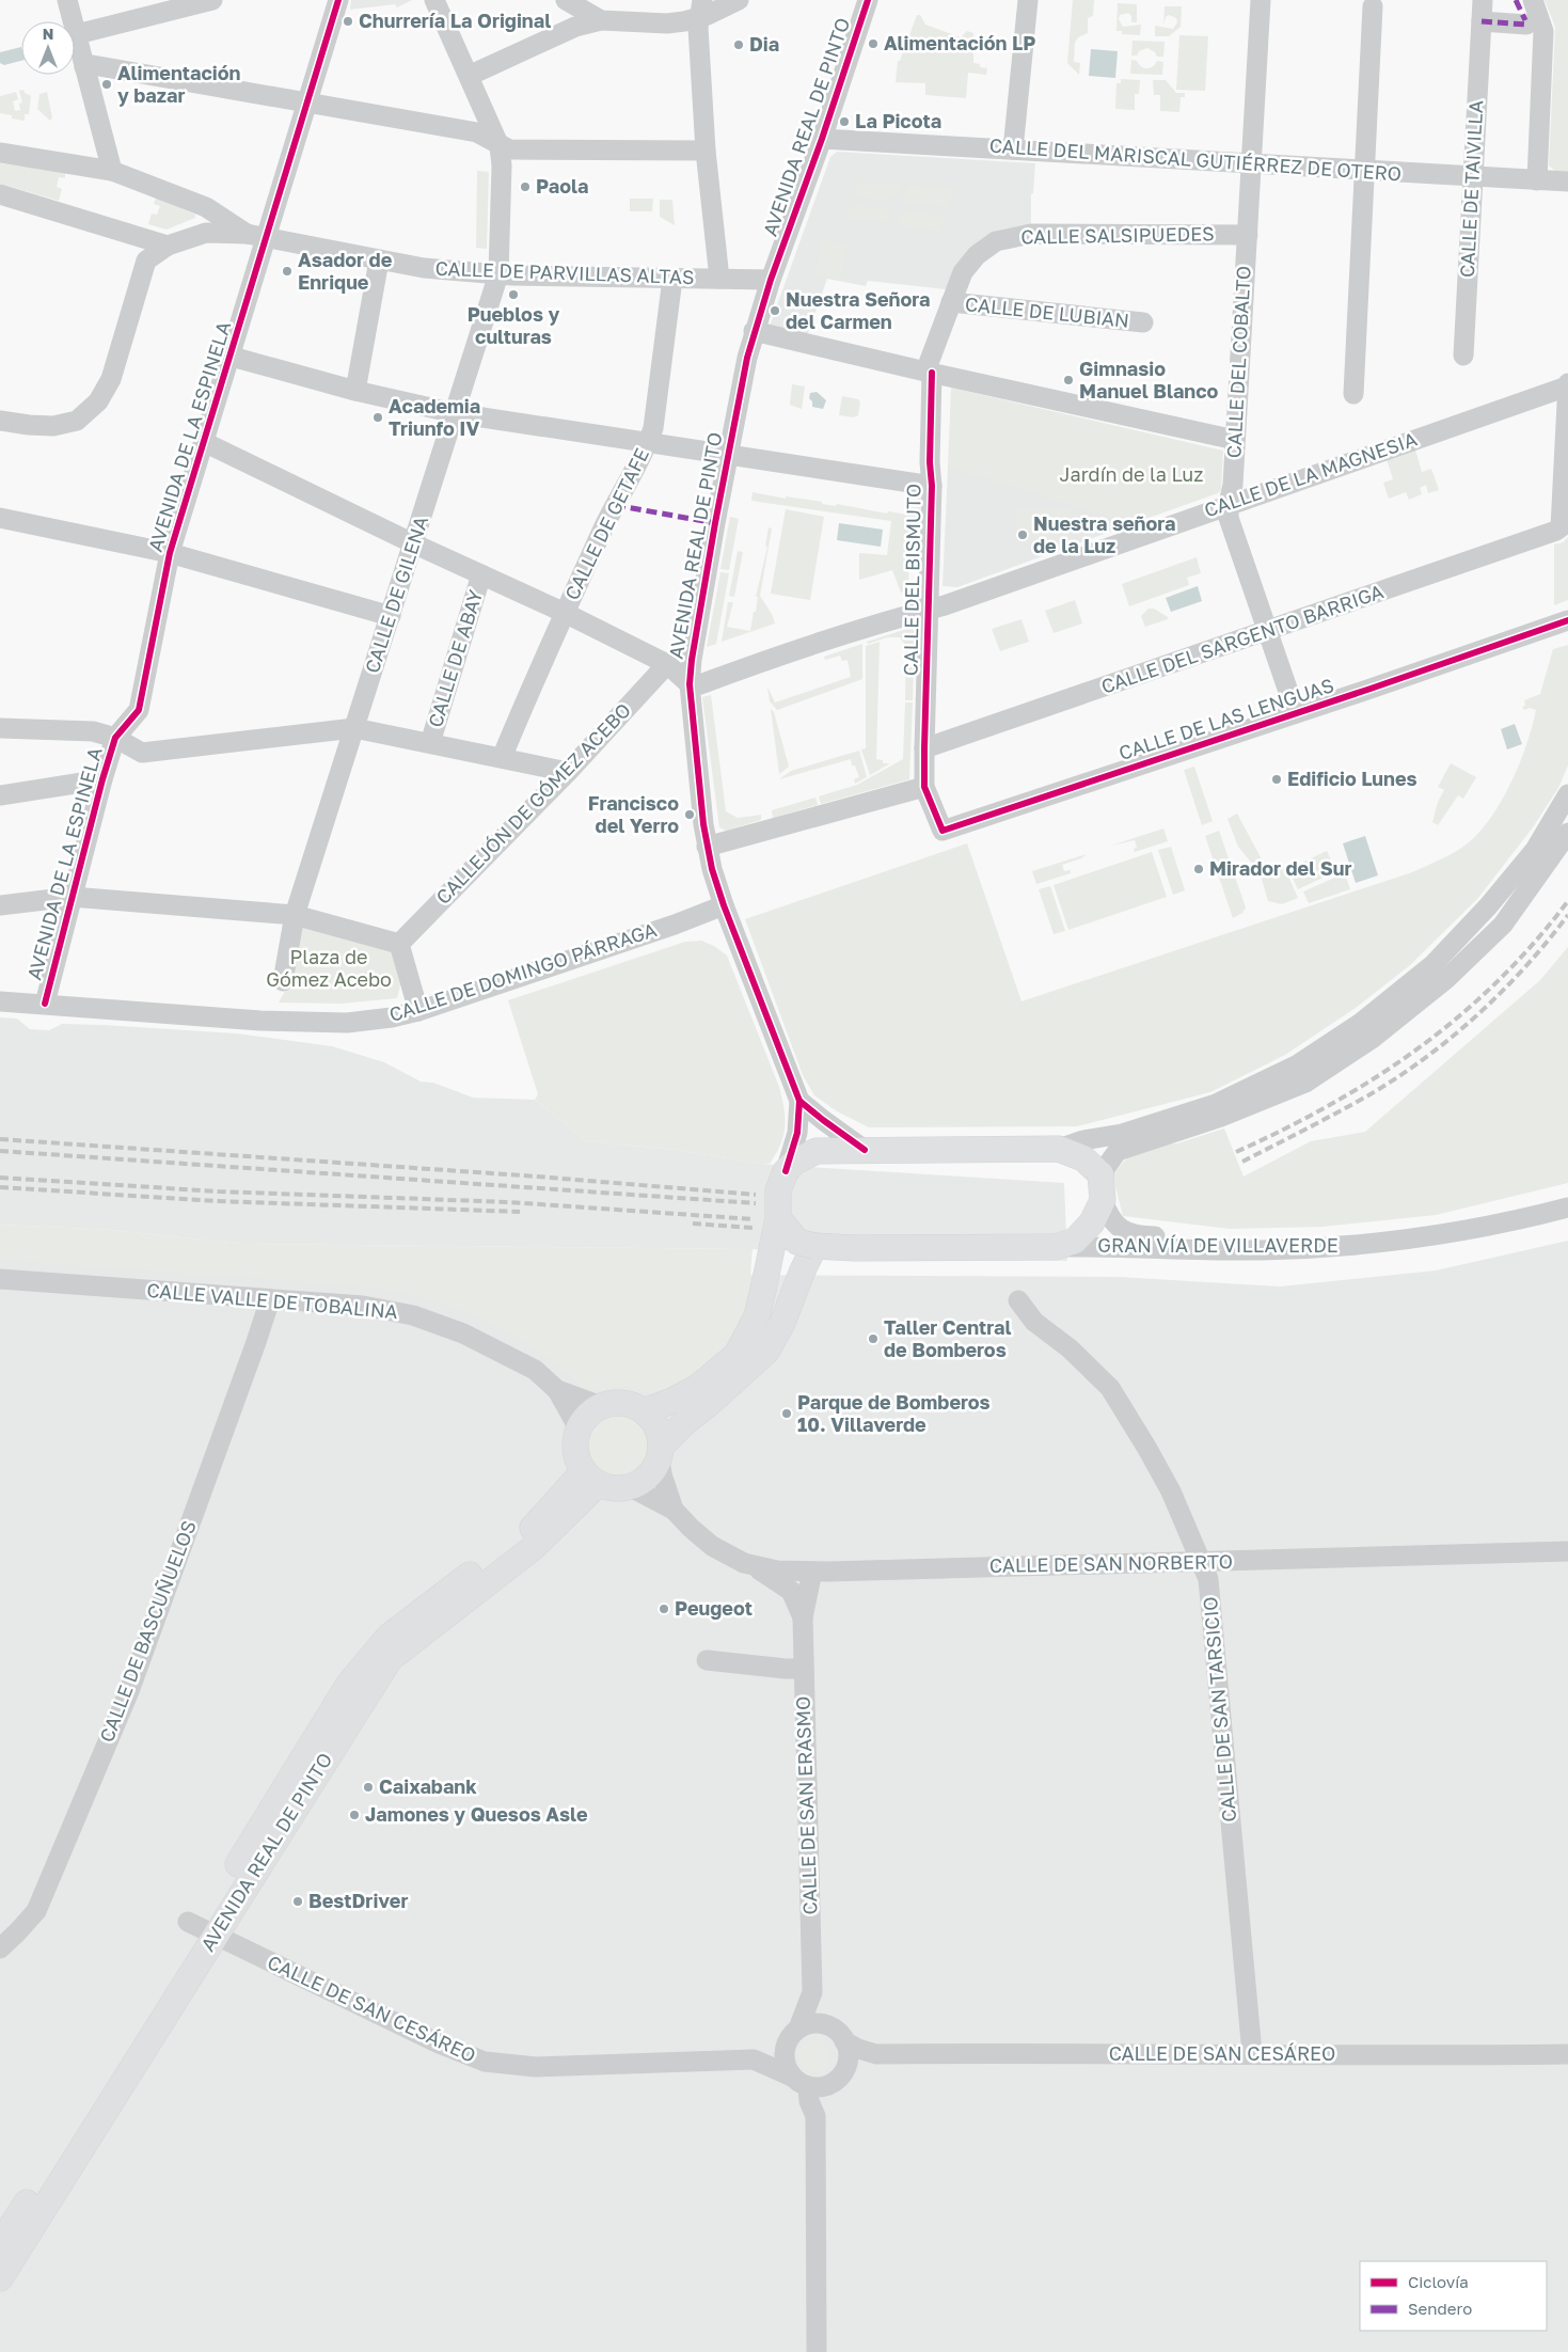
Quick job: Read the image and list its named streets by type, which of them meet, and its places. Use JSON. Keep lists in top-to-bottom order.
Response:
{
  "streets": {
    "main road": ["AVENIDA REAL DE PINTO", "GRAN VÍA DE VILLAVERDE"],
    "street": [
      "CALLE DEL MARISCAL GUTIÉRREZ DE OTERO",
      "CALLE DE TAIVILLA",
      "CALLE SALSIPUEDES",
      "CALLE DE PARVILLAS ALTAS",
      "CALLE DE LUBIAN",
      "CALLE DEL COBALTO",
      "AVENIDA DE LA ESPINELA",
      "CALLE DE LA MAGNESIA",
      "CALLE DE GETAFE",
      "CALLE DEL BISMUTO",
      "CALLE DE GILENA",
      "CALLE DEL SARGENTO BARRIGA",
      "CALLE DE ABAY",
      "CALLE DE LAS LENGUAS",
      "CALLEJÓN DE GÓMEZ ACEBO",
      "CALLE DE DOMINGO PÁRRAGA",
      "CALLE VALLE DE TOBALINA",
      "CALLE DE SAN NORBERTO",
      "CALLE DE BASCUÑUELOS",
      "CALLE DE SAN TARSICIO",
      "CALLE DE SAN ERASMO",
      "CALLE DE SAN CESÁREO"
    ]
  },
  "crossings": [
    ["AVENIDA REAL DE PINTO", "CALLE DEL MARISCAL GUTIÉRREZ DE OTERO"],
    ["AVENIDA REAL DE PINTO", "CALLE DE PARVILLAS ALTAS"],
    ["AVENIDA REAL DE PINTO", "CALLE DE LA MAGNESIA"],
    ["AVENIDA REAL DE PINTO", "CALLE DE DOMINGO PÁRRAGA"],
    ["AVENIDA REAL DE PINTO", "CALLE VALLE DE TOBALINA"],
    ["AVENIDA REAL DE PINTO", "CALLE DE SAN NORBERTO"],
    ["AVENIDA REAL DE PINTO", "CALLE DE SAN CESÁREO"],
    ["CALLE DEL MARISCAL GUTIÉRREZ DE OTERO", "CALLE DE TAIVILLA"],
    ["CALLE DEL MARISCAL GUTIÉRREZ DE OTERO", "CALLE DEL COBALTO"],
    ["CALLE SALSIPUEDES", "CALLE DE LUBIAN"],
    ["CALLE SALSIPUEDES", "CALLE DEL COBALTO"],
    ["CALLE SALSIPUEDES", "CALLE DEL BISMUTO"],
    ["CALLE DE PARVILLAS ALTAS", "AVENIDA DE LA ESPINELA"],
    ["CALLE DE PARVILLAS ALTAS", "CALLE DE GETAFE"],
    ["CALLE DE PARVILLAS ALTAS", "CALLE DE GILENA"],
    ["CALLE DEL COBALTO", "CALLE DE LA MAGNESIA"],
    ["CALLE DEL COBALTO", "CALLE DEL SARGENTO BARRIGA"],
    ["CALLE DEL COBALTO", "CALLE DE LAS LENGUAS"],
    ["AVENIDA DE LA ESPINELA", "CALLE DE DOMINGO PÁRRAGA"],
    ["CALLE DE LA MAGNESIA", "CALLE DEL BISMUTO"],
    ["CALLE DE LA MAGNESIA", "CALLE DEL SARGENTO BARRIGA"],
    ["CALLE DEL BISMUTO", "CALLE DEL SARGENTO BARRIGA"],
    ["CALLE DEL BISMUTO", "CALLE DE LAS LENGUAS"],
    ["CALLE VALLE DE TOBALINA", "CALLE DE SAN NORBERTO"],
    ["CALLE VALLE DE TOBALINA", "CALLE DE BASCUÑUELOS"],
    ["CALLE DE SAN NORBERTO", "CALLE DE SAN TARSICIO"],
    ["CALLE DE SAN NORBERTO", "CALLE DE SAN ERASMO"],
    ["CALLE DE SAN TARSICIO", "CALLE DE SAN CESÁREO"],
    ["CALLE DE SAN ERASMO", "CALLE DE SAN CESÁREO"]
  ],
  "parks": ["Jardín de la Luz", "Plaza de Gómez Acebo"],
  "places": [
    "Churrería La Original",
    "Alimentación LP",
    "Dia",
    "Alimentación y bazar",
    "La Picota",
    "Paola",
    "Asador de Enrique",
    "Pueblos y culturas",
    "Nuestra Señora del Carmen",
    "Gimnasio Manuel Blanco",
    "Academia Triunfo IV",
    "Nuestra señora de la Luz",
    "Edificio Lunes",
    "Francisco del Yerro",
    "Mirador del Sur",
    "Taller Central de Bomberos",
    "Parque de Bomberos 10. Villaverde",
    "Peugeot",
    "Caixabank",
    "Jamones y Quesos Asle",
    "BestDriver"
  ],
  "legend": ["Ciclovía", "Sendero"],
  "north": "top"
}
